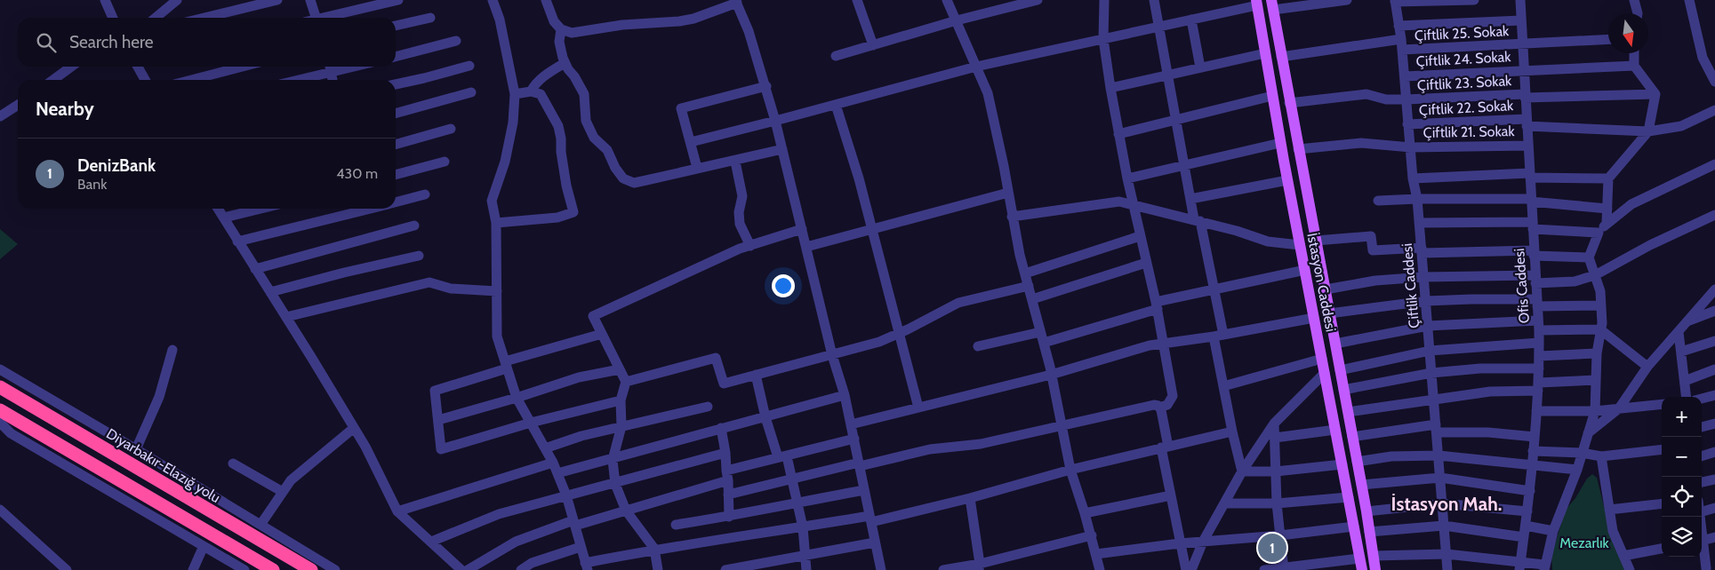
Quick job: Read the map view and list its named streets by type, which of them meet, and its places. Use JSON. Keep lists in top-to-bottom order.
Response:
{
  "streets": {
    "highway": ["Diyarbakır-Elazığ yolu"],
    "main road": ["İstasyon Caddesi"],
    "street": [
      "Çiftlik 25. Sokak",
      "Çiftlik 24. Sokak",
      "Çiftlik 23. Sokak",
      "Çiftlik 22. Sokak",
      "Çiftlik 21. Sokak",
      "Çiftlik Caddesi",
      "Ofis Caddesi"
    ]
  },
  "crossings": [
    ["Çiftlik 25. Sokak", "Çiftlik Caddesi"],
    ["Çiftlik 25. Sokak", "Ofis Caddesi"],
    ["Çiftlik 24. Sokak", "Çiftlik Caddesi"],
    ["Çiftlik 24. Sokak", "Ofis Caddesi"],
    ["Çiftlik 23. Sokak", "Çiftlik Caddesi"],
    ["Çiftlik 23. Sokak", "Ofis Caddesi"],
    ["Çiftlik 22. Sokak", "Çiftlik Caddesi"],
    ["Çiftlik 22. Sokak", "Ofis Caddesi"],
    ["Çiftlik 21. Sokak", "Çiftlik Caddesi"],
    ["Çiftlik 21. Sokak", "Ofis Caddesi"]
  ],
  "districts": ["İstasyon Mah."],
  "parks": ["Mezarlık"],
  "north": "bottom",
  "page": {
    "search": "Search here",
    "heading": "Nearby",
    "list": [
      {
        "mark": "1",
        "name": "DenizBank",
        "note": "Bank",
        "value": "430 m"
      }
    ],
    "map_buttons": ["+", "−"],
    "pins": "1"
  }
}
